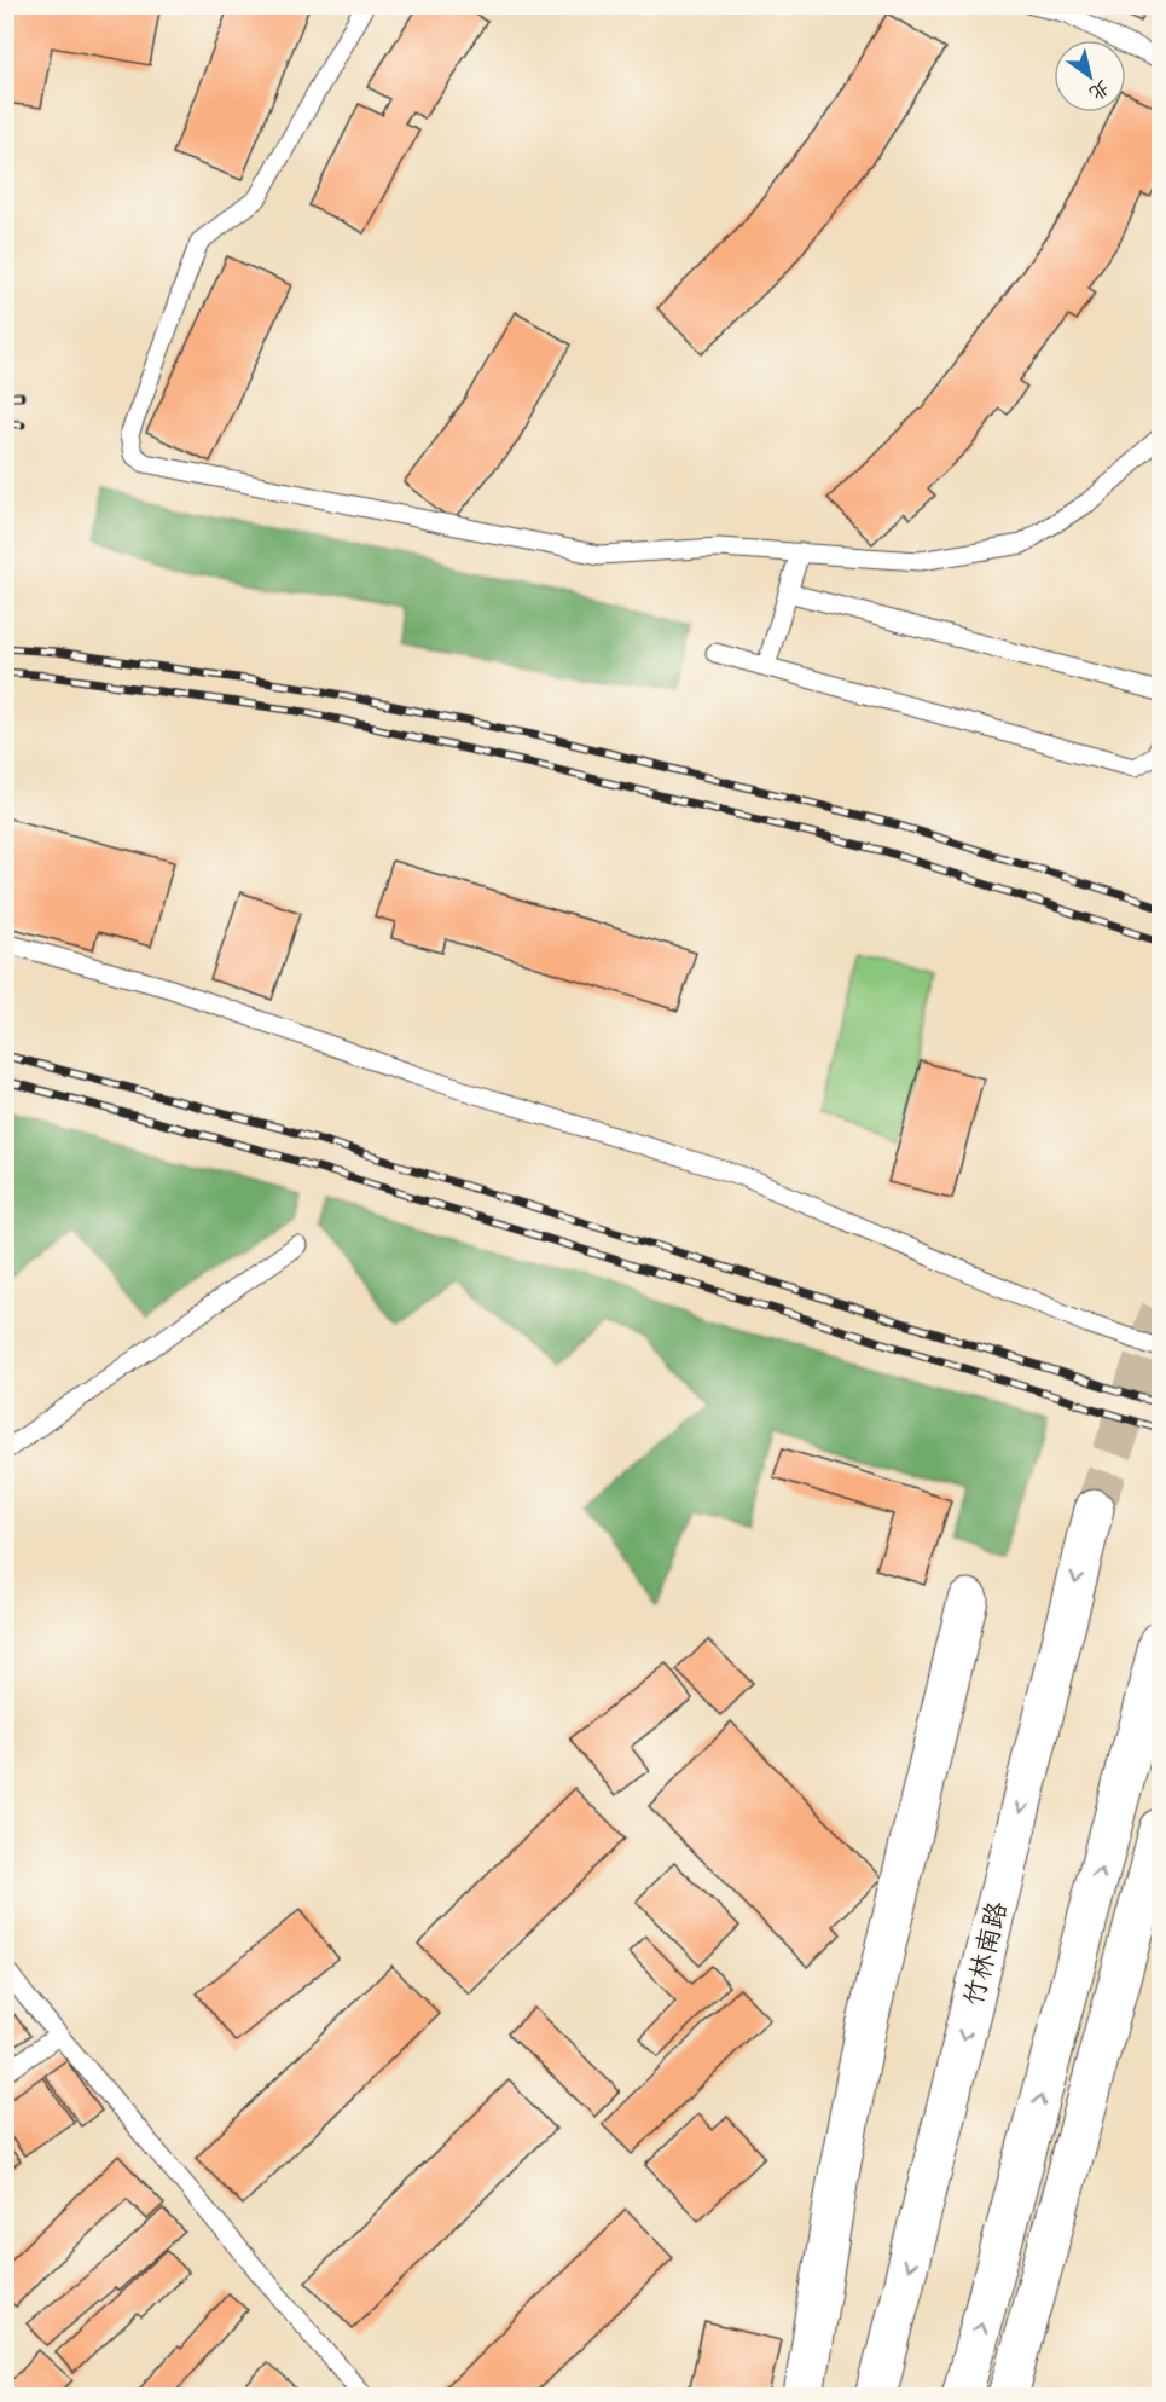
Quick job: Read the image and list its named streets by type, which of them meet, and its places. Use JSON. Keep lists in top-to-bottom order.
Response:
{
  "streets": {
    "main road": ["竹林南路"]
  },
  "north": "bottom right"
}
